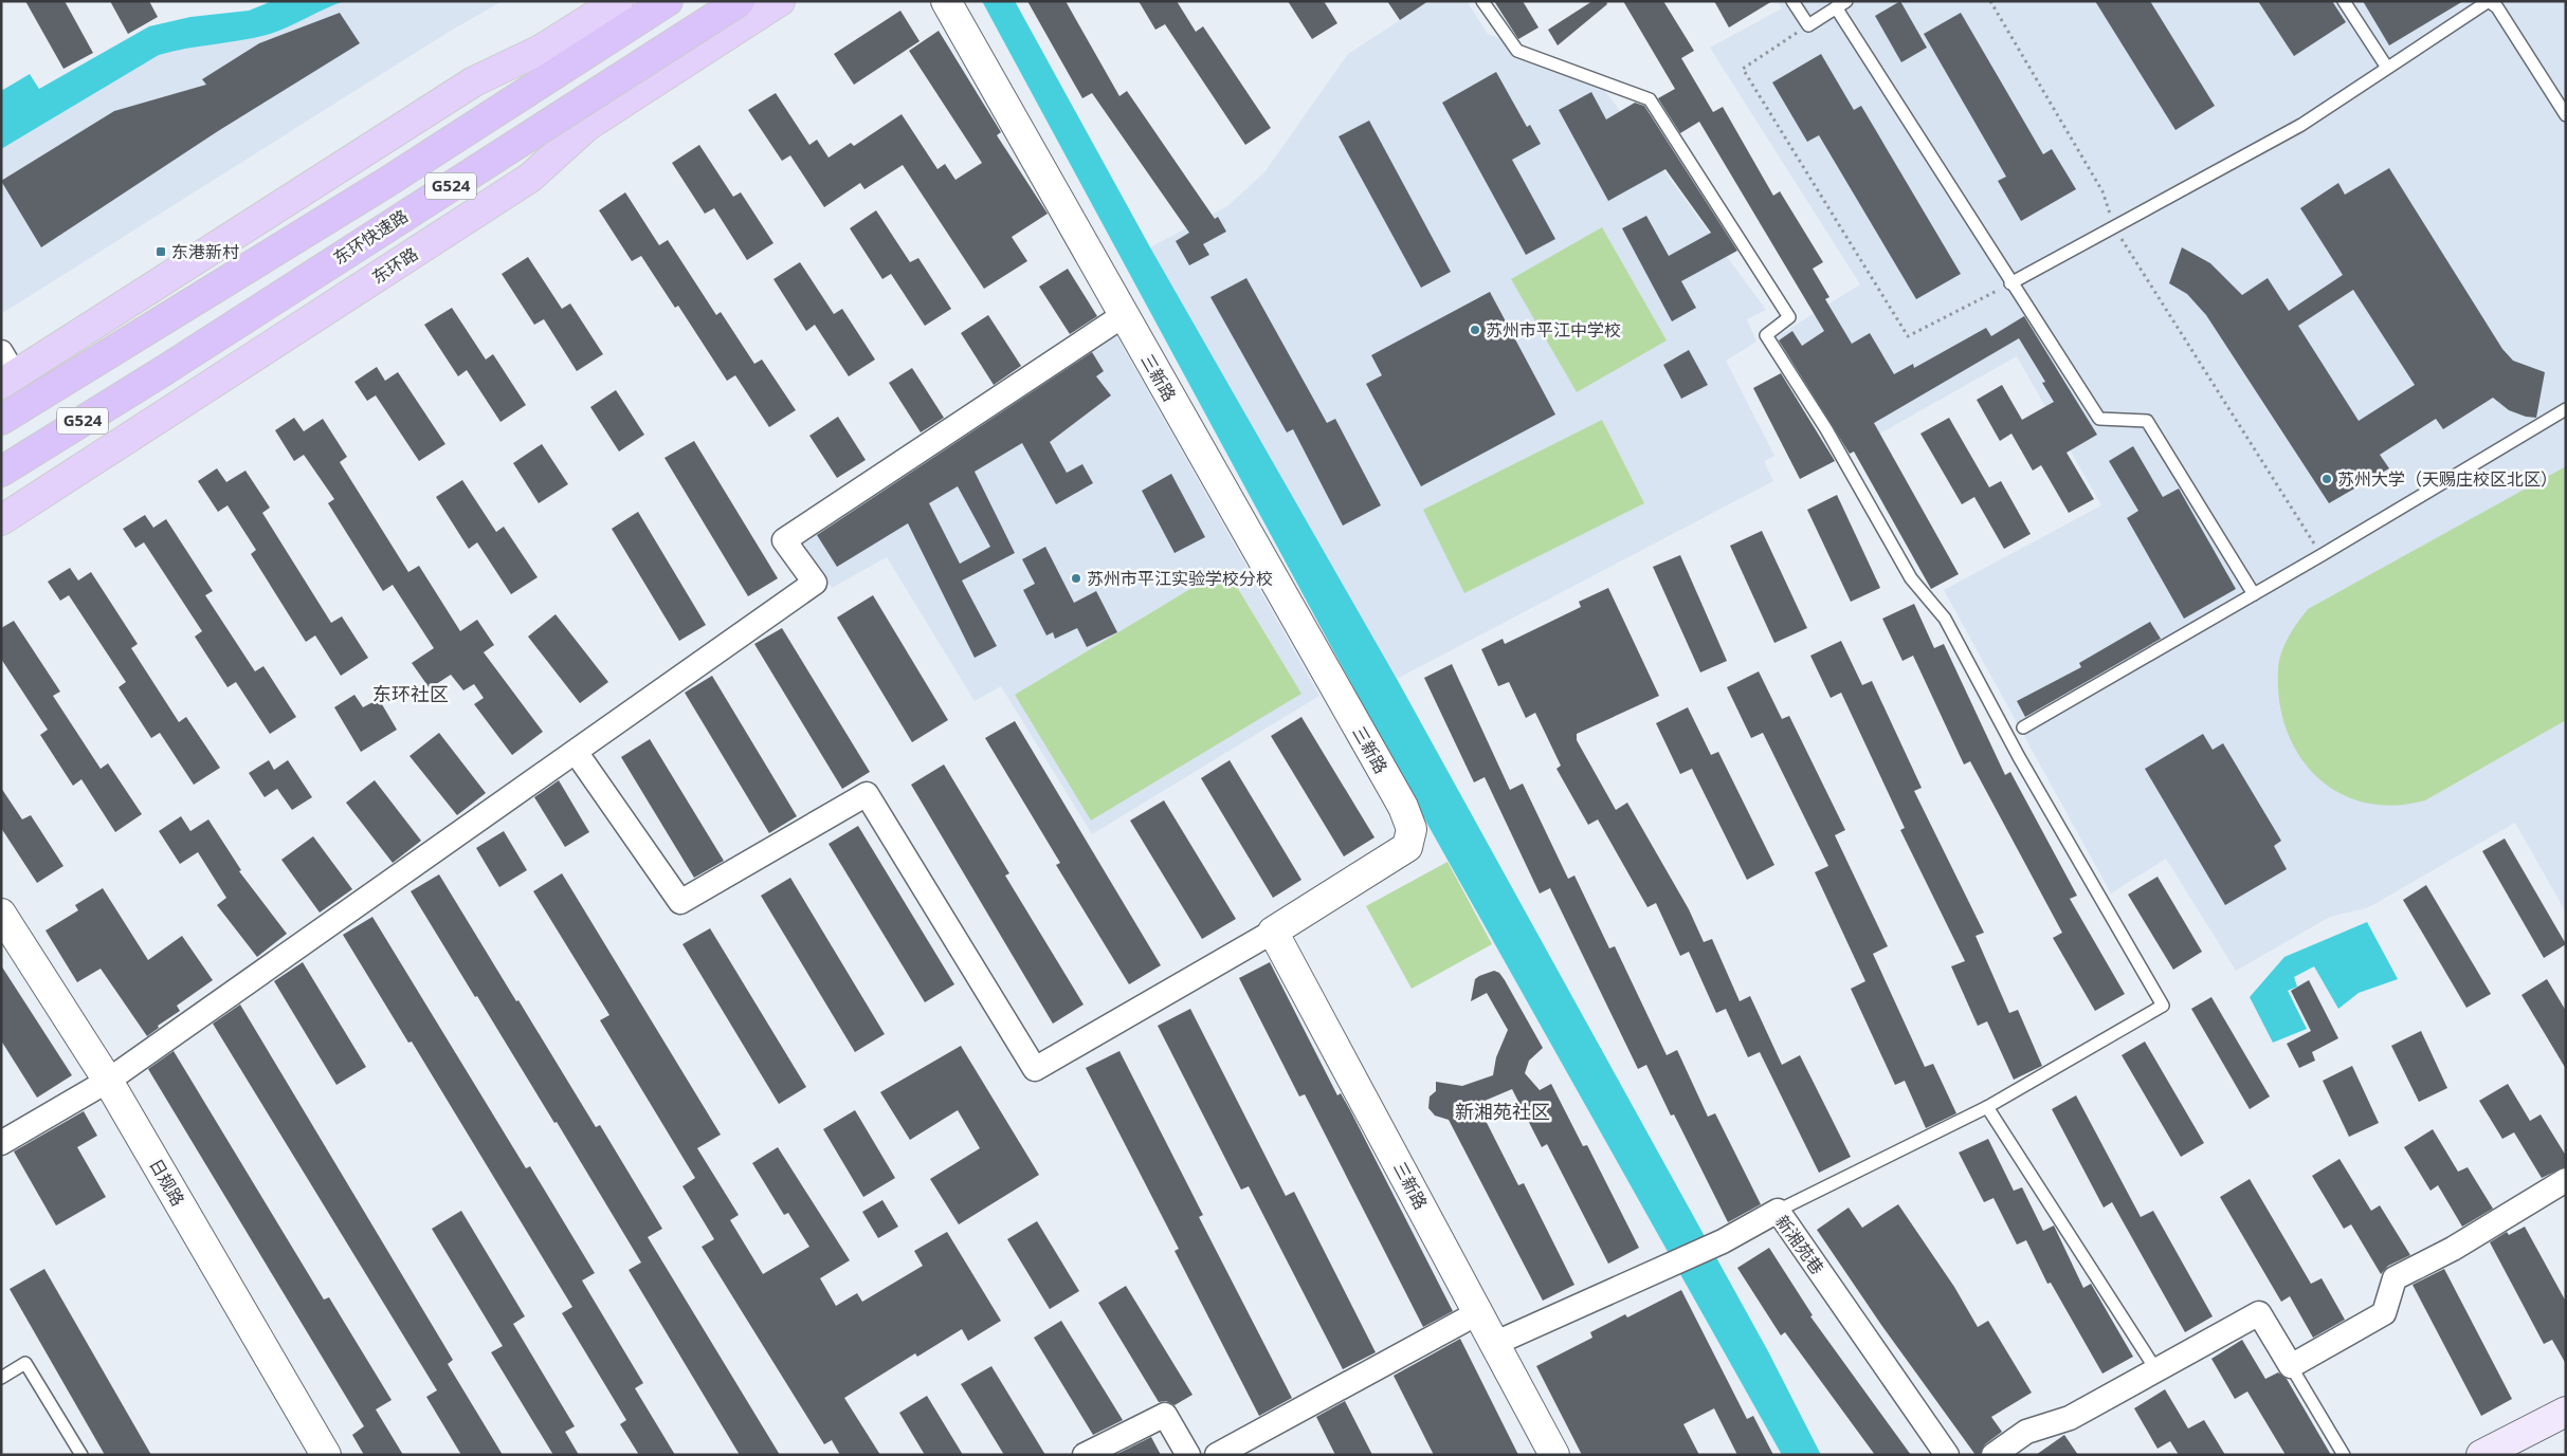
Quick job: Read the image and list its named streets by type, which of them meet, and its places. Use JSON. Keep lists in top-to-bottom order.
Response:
{
  "streets": {
    "highway": ["G524", "东环快速路"],
    "main road": ["东环路"],
    "street": ["三新路", "日规路", "新湘苑巷"]
  },
  "crossings": [
    ["东环快速路", "东环路"],
    ["三新路", "新湘苑巷"]
  ],
  "districts": ["东环社区", "新湘苑社区"],
  "places": {
    "transit": ["东港新村"],
    "other": ["苏州市平江中学校", "苏州大学（天赐庄校区北区）", "苏州市平江实验学校分校"]
  }
}
